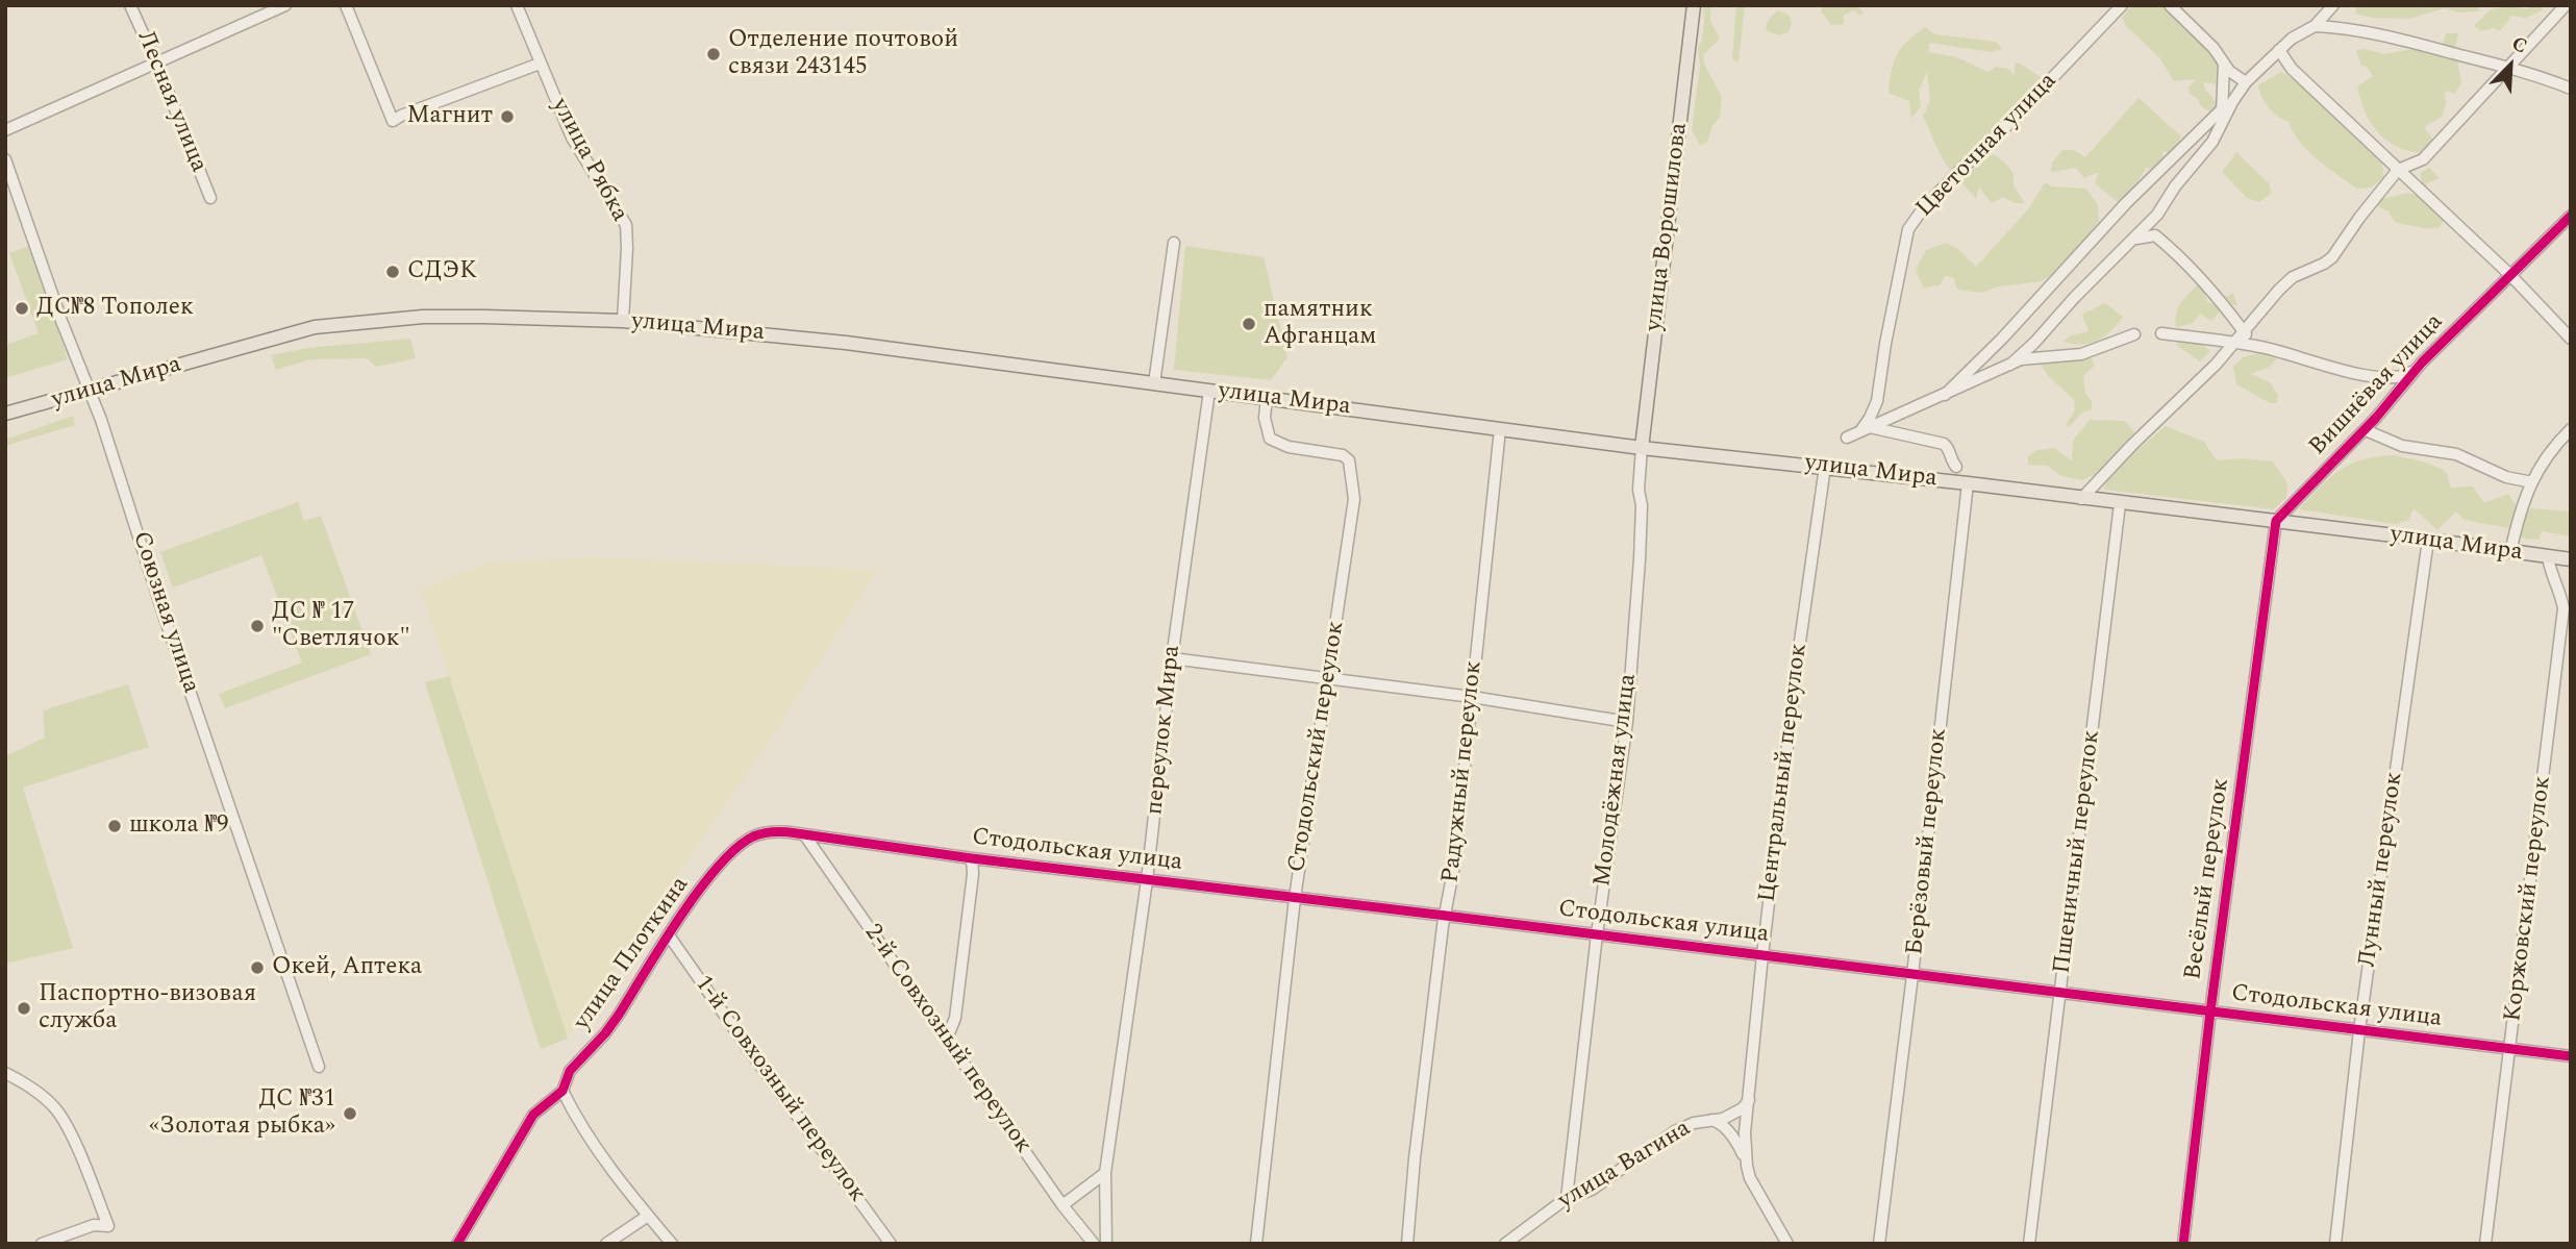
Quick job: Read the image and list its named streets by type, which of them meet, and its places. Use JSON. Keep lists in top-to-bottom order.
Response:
{
  "streets": {
    "main road": ["улица Ворошилова", "улица Мира"],
    "street": [
      "Лесная улица",
      "Цветочная улица",
      "улица Рябка",
      "Вишнёвая улица",
      "Союзная улица",
      "переулок Мира",
      "Стодольский переулок",
      "Радужный переулок",
      "Центральный переулок",
      "Молодёжная улица",
      "Берёзовый переулок",
      "Стодольская улица",
      "Пшеничный переулок",
      "Лунный переулок",
      "Весёлый переулок",
      "Коржовский переулок",
      "улица Плоткина",
      "2-й Совхозный переулок",
      "1-й Совхозный переулок",
      "улица Вагина"
    ]
  },
  "crossings": [
    ["улица Рябка", "улица Мира"],
    ["улица Ворошилова", "улица Мира"],
    ["улица Ворошилова", "Молодёжная улица"],
    ["улица Мира", "Вишнёвая улица"],
    ["улица Мира", "Союзная улица"],
    ["улица Мира", "переулок Мира"],
    ["улица Мира", "Стодольский переулок"],
    ["улица Мира", "Радужный переулок"],
    ["улица Мира", "Центральный переулок"],
    ["улица Мира", "Молодёжная улица"],
    ["улица Мира", "Берёзовый переулок"],
    ["улица Мира", "Пшеничный переулок"],
    ["улица Мира", "Лунный переулок"],
    ["улица Мира", "Весёлый переулок"],
    ["улица Мира", "Коржовский переулок"],
    ["Вишнёвая улица", "Весёлый переулок"],
    ["переулок Мира", "Стодольская улица"],
    ["Стодольский переулок", "Стодольская улица"],
    ["Радужный переулок", "Стодольская улица"],
    ["Центральный переулок", "Стодольская улица"],
    ["Центральный переулок", "улица Вагина"],
    ["Молодёжная улица", "Стодольская улица"],
    ["Молодёжная улица", "улица Вагина"],
    ["Берёзовый переулок", "Стодольская улица"],
    ["Стодольская улица", "Пшеничный переулок"],
    ["Стодольская улица", "Лунный переулок"],
    ["Стодольская улица", "Весёлый переулок"],
    ["Стодольская улица", "Коржовский переулок"],
    ["Стодольская улица", "улица Плоткина"],
    ["Стодольская улица", "2-й Совхозный переулок"],
    ["улица Плоткина", "1-й Совхозный переулок"]
  ],
  "places": [
    "Отделение почтовой связи 243145",
    "Магнит",
    "СДЭК",
    "ДС№8 Тополек",
    "памятник Афганцам",
    "ДС № 17 \"Светлячок\"",
    "школа №9",
    "Окей, Аптека",
    "Паспортно-визовая служба",
    "ДС №31 «Золотая рыбка»"
  ],
  "north": "top right"
}
